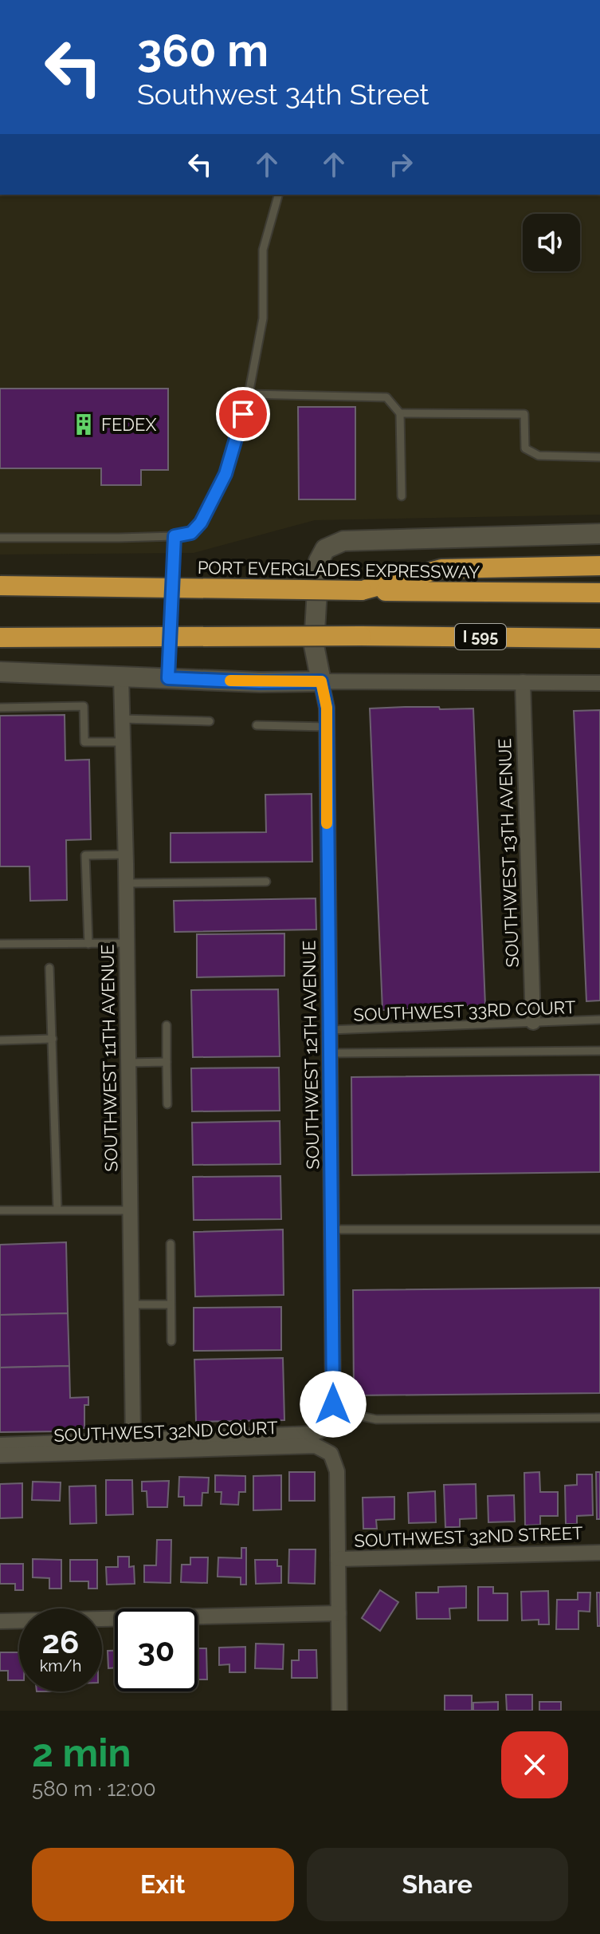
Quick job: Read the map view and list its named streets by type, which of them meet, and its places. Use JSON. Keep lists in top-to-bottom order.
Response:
{
  "streets": {
    "highway": ["PORT EVERGLADES EXPRESSWAY", "I 595"],
    "street": [
      "SOUTHWEST 13TH AVENUE",
      "SOUTHWEST 12TH AVENUE",
      "SOUTHWEST 11TH AVENUE",
      "SOUTHWEST 32ND COURT",
      "SOUTHWEST 32ND STREET"
    ],
    "lane": ["SOUTHWEST 33RD COURT"]
  },
  "crossings": [
    ["SOUTHWEST 13TH AVENUE", "SOUTHWEST 33RD COURT"],
    ["SOUTHWEST 33RD COURT", "SOUTHWEST 12TH AVENUE"],
    ["SOUTHWEST 12TH AVENUE", "SOUTHWEST 32ND COURT"],
    ["SOUTHWEST 11TH AVENUE", "SOUTHWEST 32ND COURT"],
    ["SOUTHWEST 32ND COURT", "SOUTHWEST 32ND STREET"]
  ],
  "places": {
    "building": ["FEDEX"]
  },
  "page": {
    "turn": ["360 m", "Southwest 34th Street"],
    "speed": "26 km/h",
    "limit": "30",
    "heading": ["2 min", "580 m · 12:00"],
    "buttons": ["Exit", "Share"]
  }
}
